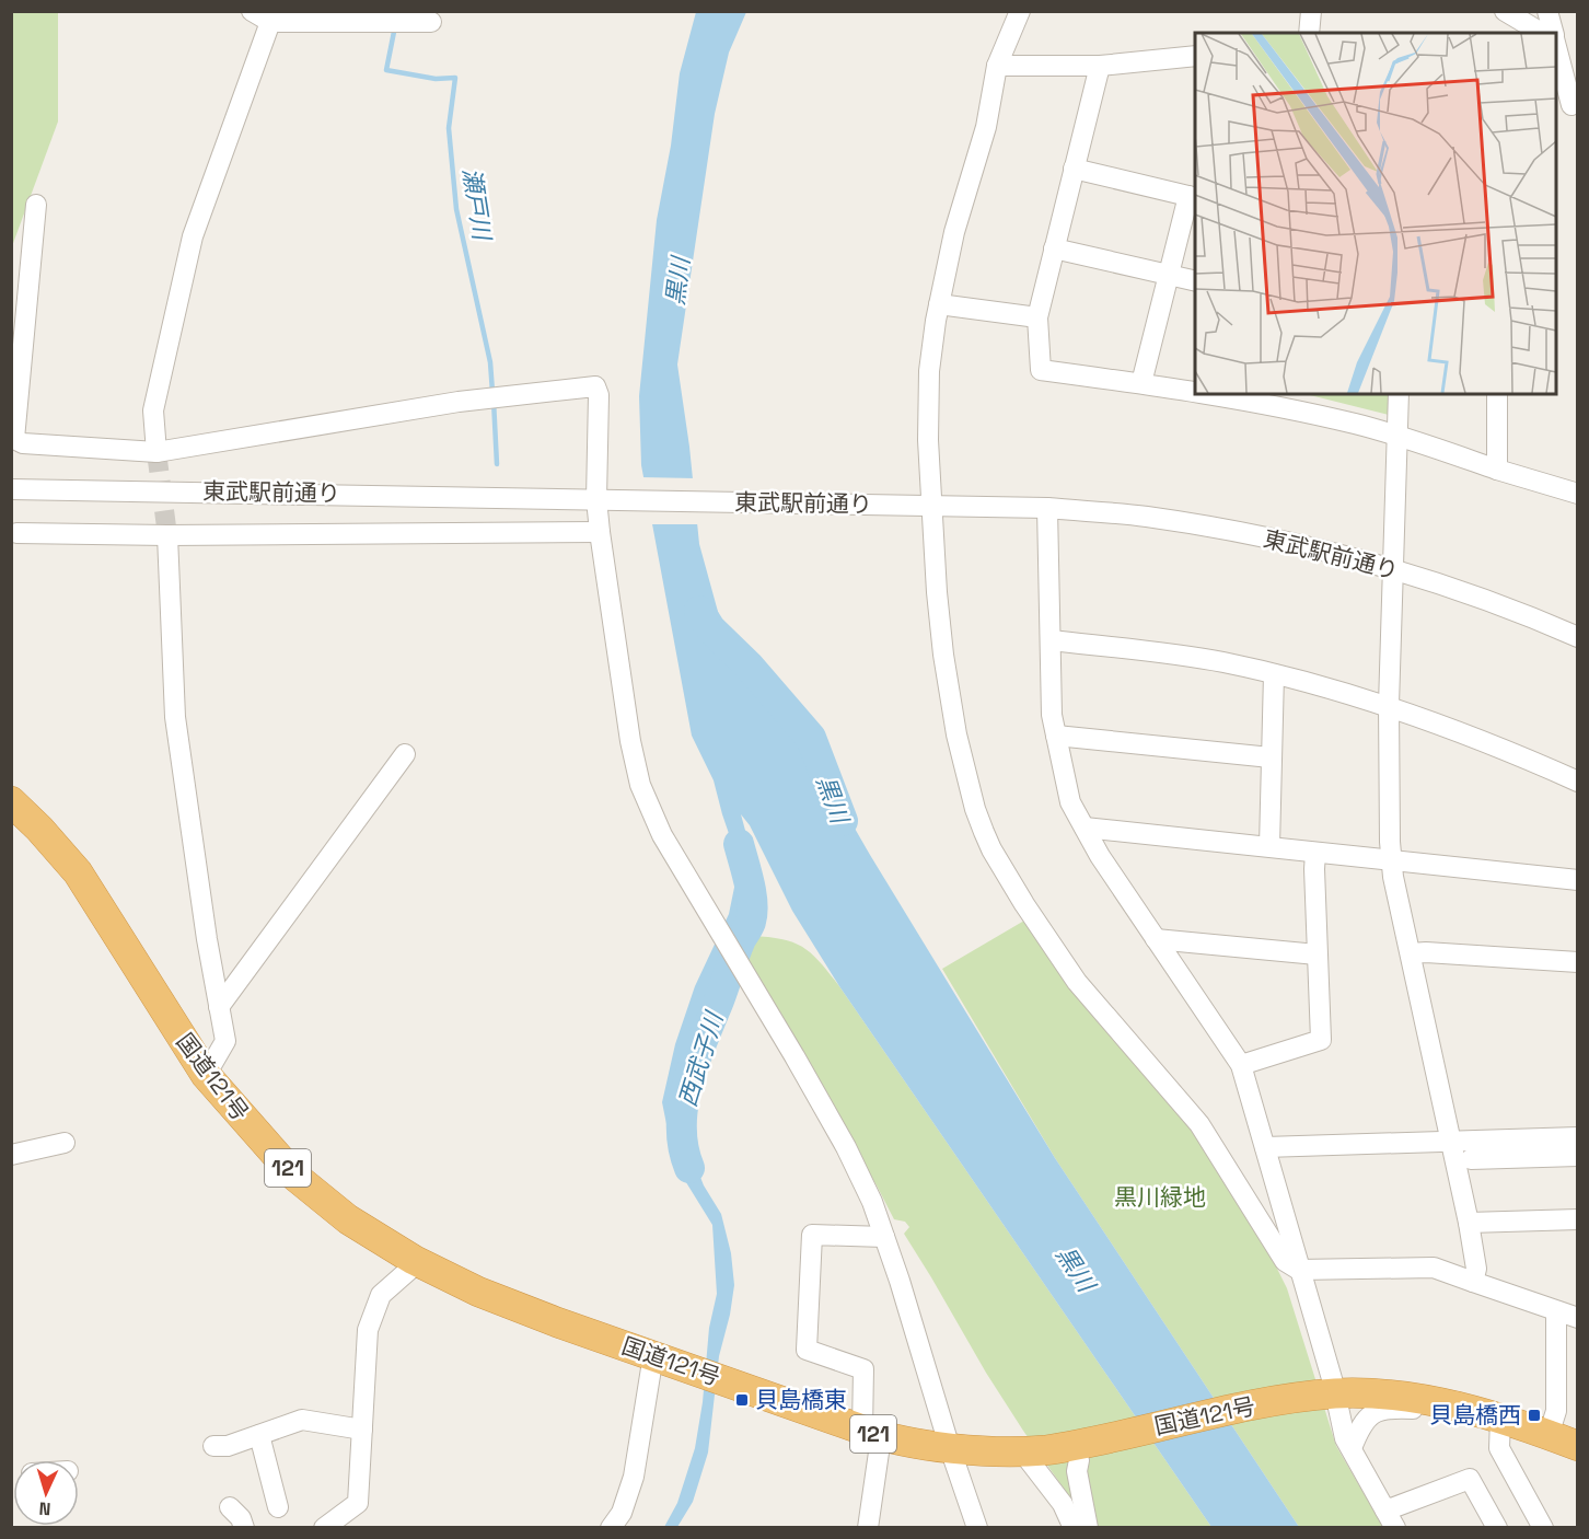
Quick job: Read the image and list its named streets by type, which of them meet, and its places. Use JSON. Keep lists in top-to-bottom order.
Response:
{
  "streets": {
    "highway": ["国道121号", "121"],
    "street": ["東武駅前通り"]
  },
  "water": ["瀬戸川", "黒川", "西武子川"],
  "parks": ["黒川緑地"],
  "places": {
    "transit": ["貝島橋東", "貝島橋西"]
  },
  "north": "bottom"
}
